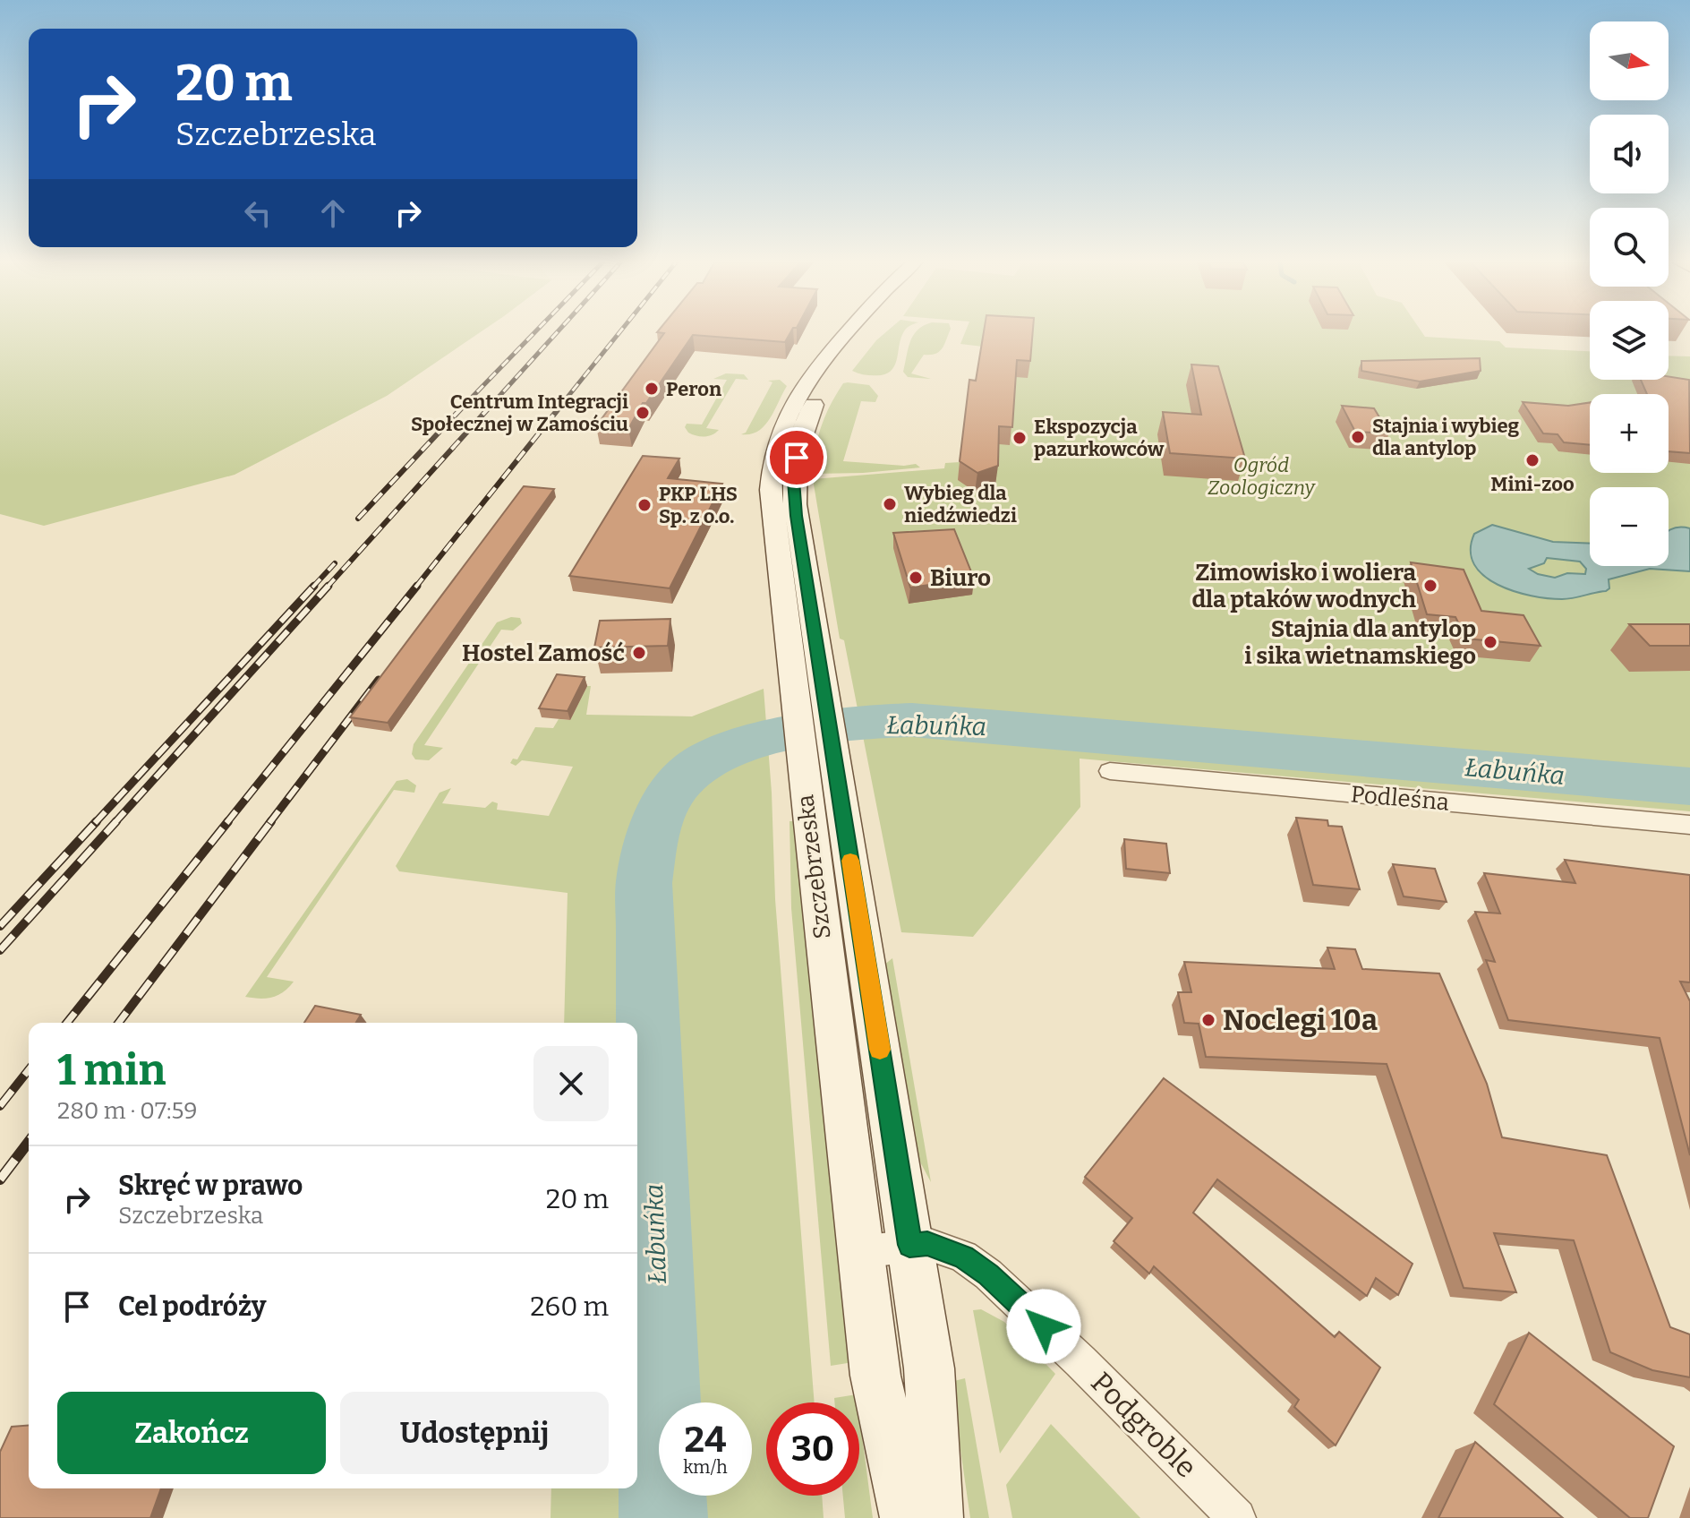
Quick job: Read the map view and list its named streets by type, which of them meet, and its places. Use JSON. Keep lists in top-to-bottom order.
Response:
{
  "streets": {
    "street": ["Podleśna", "Szczebrzeska", "Podgroble"]
  },
  "crossings": [
    ["Szczebrzeska", "Podgroble"]
  ],
  "water": ["Łabuńka"],
  "parks": ["Ogród Zoologiczny"],
  "places": [
    "Peron",
    "Centrum Integracji Społecznej w Zamościu",
    "Stajnia i wybieg dla antylop",
    "Ekspozycja pazurkowców",
    "Mini-zoo",
    "Wybieg dla niedźwiedzi",
    "PKP LHS Sp. z o.o.",
    "Biuro",
    "Zimowisko i woliera dla ptaków wodnych",
    "Stajnia dla antylop i sika wietnamskiego",
    "Hostel Zamość",
    "Noclegi 10a"
  ],
  "north": "right",
  "page": {
    "map_buttons": ["+", "−"],
    "turn": ["20 m", "Szczebrzeska"],
    "heading": ["1 min", "280 m · 07:59"],
    "list": [
      {
        "name": "Skręć w prawo",
        "note": "Szczebrzeska",
        "value": "20 m"
      },
      {
        "name": "Cel podróży",
        "value": "260 m"
      }
    ],
    "buttons": ["Zakończ", "Udostępnij"],
    "speed": "24 km/h",
    "limit": "30"
  }
}
